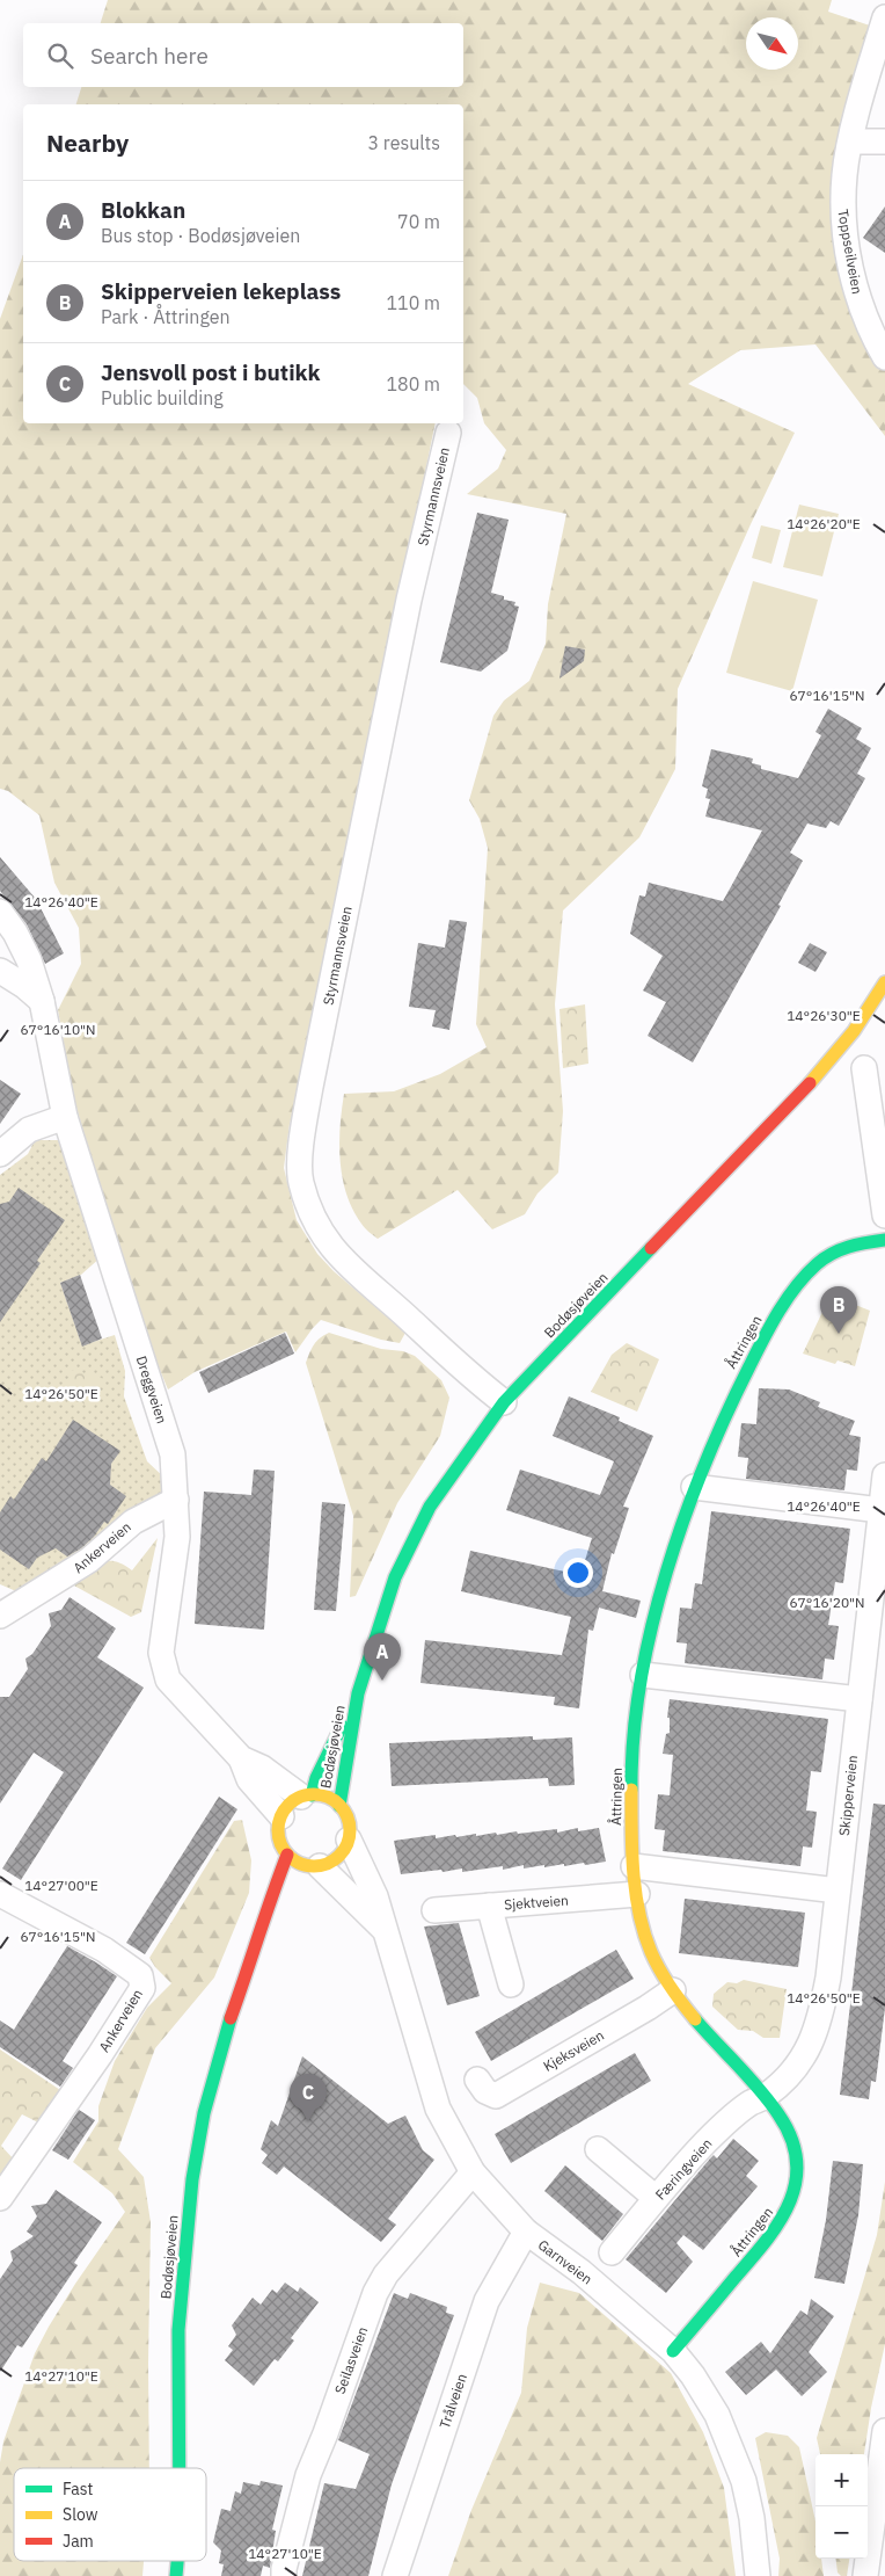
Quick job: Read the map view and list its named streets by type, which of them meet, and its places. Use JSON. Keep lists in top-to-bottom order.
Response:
{
  "streets": {
    "street": [
      "Toppseilveien",
      "Styrmannsveien",
      "Bodøsjøveien",
      "Åttringen",
      "Dreggveien",
      "Ankerveien",
      "Skipperveien",
      "Sjektveien",
      "Kjeksveien",
      "Færingveien",
      "Garnveien",
      "Seilasveien",
      "Trålveien"
    ]
  },
  "crossings": [
    ["Styrmannsveien", "Bodøsjøveien"],
    ["Bodøsjøveien", "Dreggveien"],
    ["Bodøsjøveien", "Garnveien"],
    ["Åttringen", "Skipperveien"],
    ["Åttringen", "Sjektveien"],
    ["Åttringen", "Kjeksveien"],
    ["Åttringen", "Færingveien"],
    ["Åttringen", "Garnveien"],
    ["Dreggveien", "Ankerveien"],
    ["Dreggveien", "Garnveien"],
    ["Skipperveien", "Færingveien"],
    ["Garnveien", "Seilasveien"],
    ["Garnveien", "Trålveien"]
  ],
  "legend": ["Fast", "Slow", "Jam"],
  "north": "bottom right",
  "page": {
    "search": "Search here",
    "heading": ["Nearby", "3 results"],
    "list": [
      {
        "mark": "A",
        "name": "Blokkan",
        "note": "Bus stop · Bodøsjøveien",
        "value": "70 m"
      },
      {
        "mark": "B",
        "name": "Skipperveien lekeplass",
        "note": "Park · Åttringen",
        "value": "110 m"
      },
      {
        "mark": "C",
        "name": "Jensvoll post i butikk",
        "note": "Public building",
        "value": "180 m"
      }
    ],
    "pins": ["B", "A", "C"],
    "map_buttons": ["+", "−"]
  },
  "coordinates": [
    "14°26'20\"E",
    "67°16'15\"N",
    "14°26'40\"E",
    "14°26'30\"E",
    "67°16'10\"N",
    "14°26'50\"E",
    "67°16'20\"N",
    "14°27'00\"E",
    "14°27'10\"E"
  ]
}
